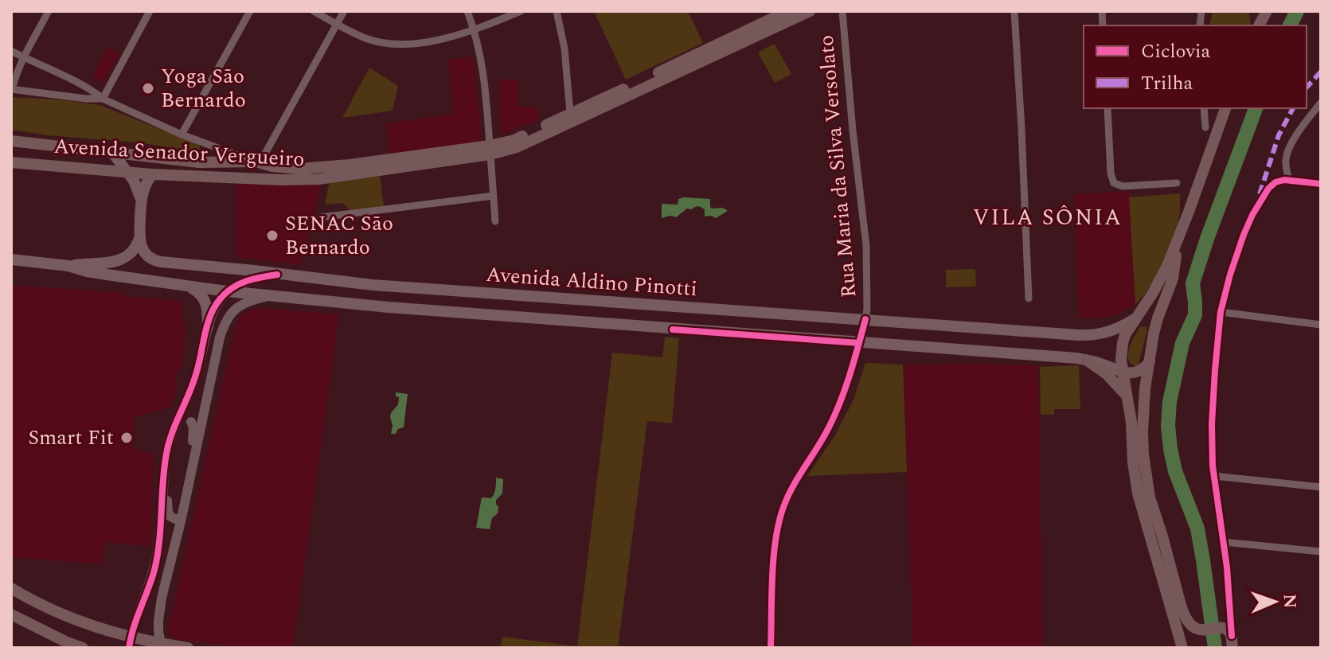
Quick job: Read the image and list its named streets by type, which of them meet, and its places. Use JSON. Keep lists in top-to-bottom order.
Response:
{
  "streets": {
    "main road": ["Avenida Senador Vergueiro", "Avenida Aldino Pinotti"],
    "street": ["Rua Maria da Silva Versolato"]
  },
  "crossings": [
    ["Rua Maria da Silva Versolato", "Avenida Aldino Pinotti"]
  ],
  "districts": ["VILA SÔNIA"],
  "places": ["Yoga São Bernardo", "SENAC São Bernardo", "Smart Fit"],
  "legend": ["Ciclovia", "Trilha"],
  "north": "right"
}
